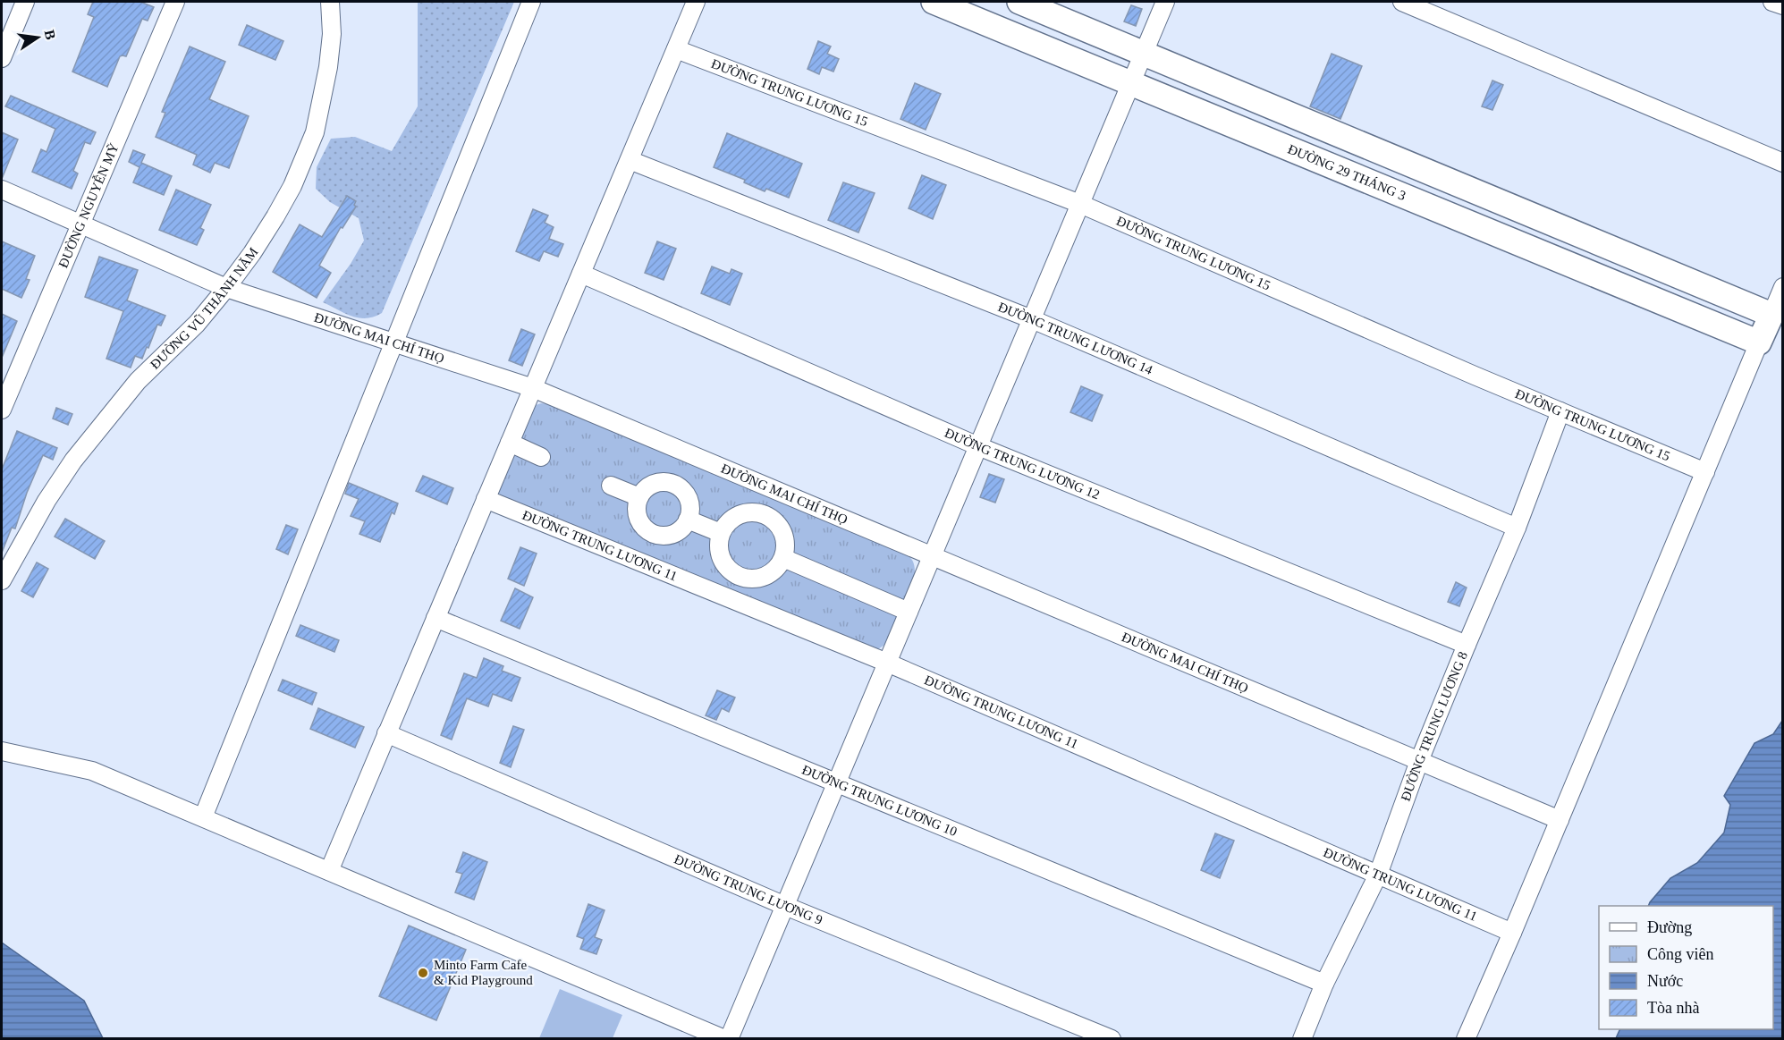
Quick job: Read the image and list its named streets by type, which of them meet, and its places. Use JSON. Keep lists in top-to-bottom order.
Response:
{
  "streets": {
    "street": [
      "ĐƯỜNG TRUNG LƯƠNG 15",
      "ĐƯỜNG 29 THÁNG 3",
      "ĐƯỜNG NGUYỄN MỸ",
      "ĐƯỜNG VŨ THÀNH NĂM",
      "ĐƯỜNG MAI CHÍ THỌ",
      "ĐƯỜNG TRUNG LƯƠNG 14",
      "ĐƯỜNG TRUNG LƯƠNG 12",
      "ĐƯỜNG TRUNG LƯƠNG 11",
      "ĐƯỜNG TRUNG LƯƠNG 8",
      "ĐƯỜNG TRUNG LƯƠNG 10",
      "ĐƯỜNG TRUNG LƯƠNG 9"
    ]
  },
  "crossings": [
    ["ĐƯỜNG TRUNG LƯƠNG 15", "ĐƯỜNG TRUNG LƯƠNG 8"],
    ["ĐƯỜNG NGUYỄN MỸ", "ĐƯỜNG MAI CHÍ THỌ"],
    ["ĐƯỜNG VŨ THÀNH NĂM", "ĐƯỜNG MAI CHÍ THỌ"],
    ["ĐƯỜNG MAI CHÍ THỌ", "ĐƯỜNG TRUNG LƯƠNG 8"],
    ["ĐƯỜNG TRUNG LƯƠNG 14", "ĐƯỜNG TRUNG LƯƠNG 8"],
    ["ĐƯỜNG TRUNG LƯƠNG 12", "ĐƯỜNG TRUNG LƯƠNG 8"],
    ["ĐƯỜNG TRUNG LƯƠNG 11", "ĐƯỜNG TRUNG LƯƠNG 8"],
    ["ĐƯỜNG TRUNG LƯƠNG 8", "ĐƯỜNG TRUNG LƯƠNG 10"]
  ],
  "places": ["Minto Farm Cafe & Kid Playground"],
  "legend": [
    "Đường",
    "Công viên",
    "Nước",
    "Tòa nhà"
  ],
  "north": "right"
}
